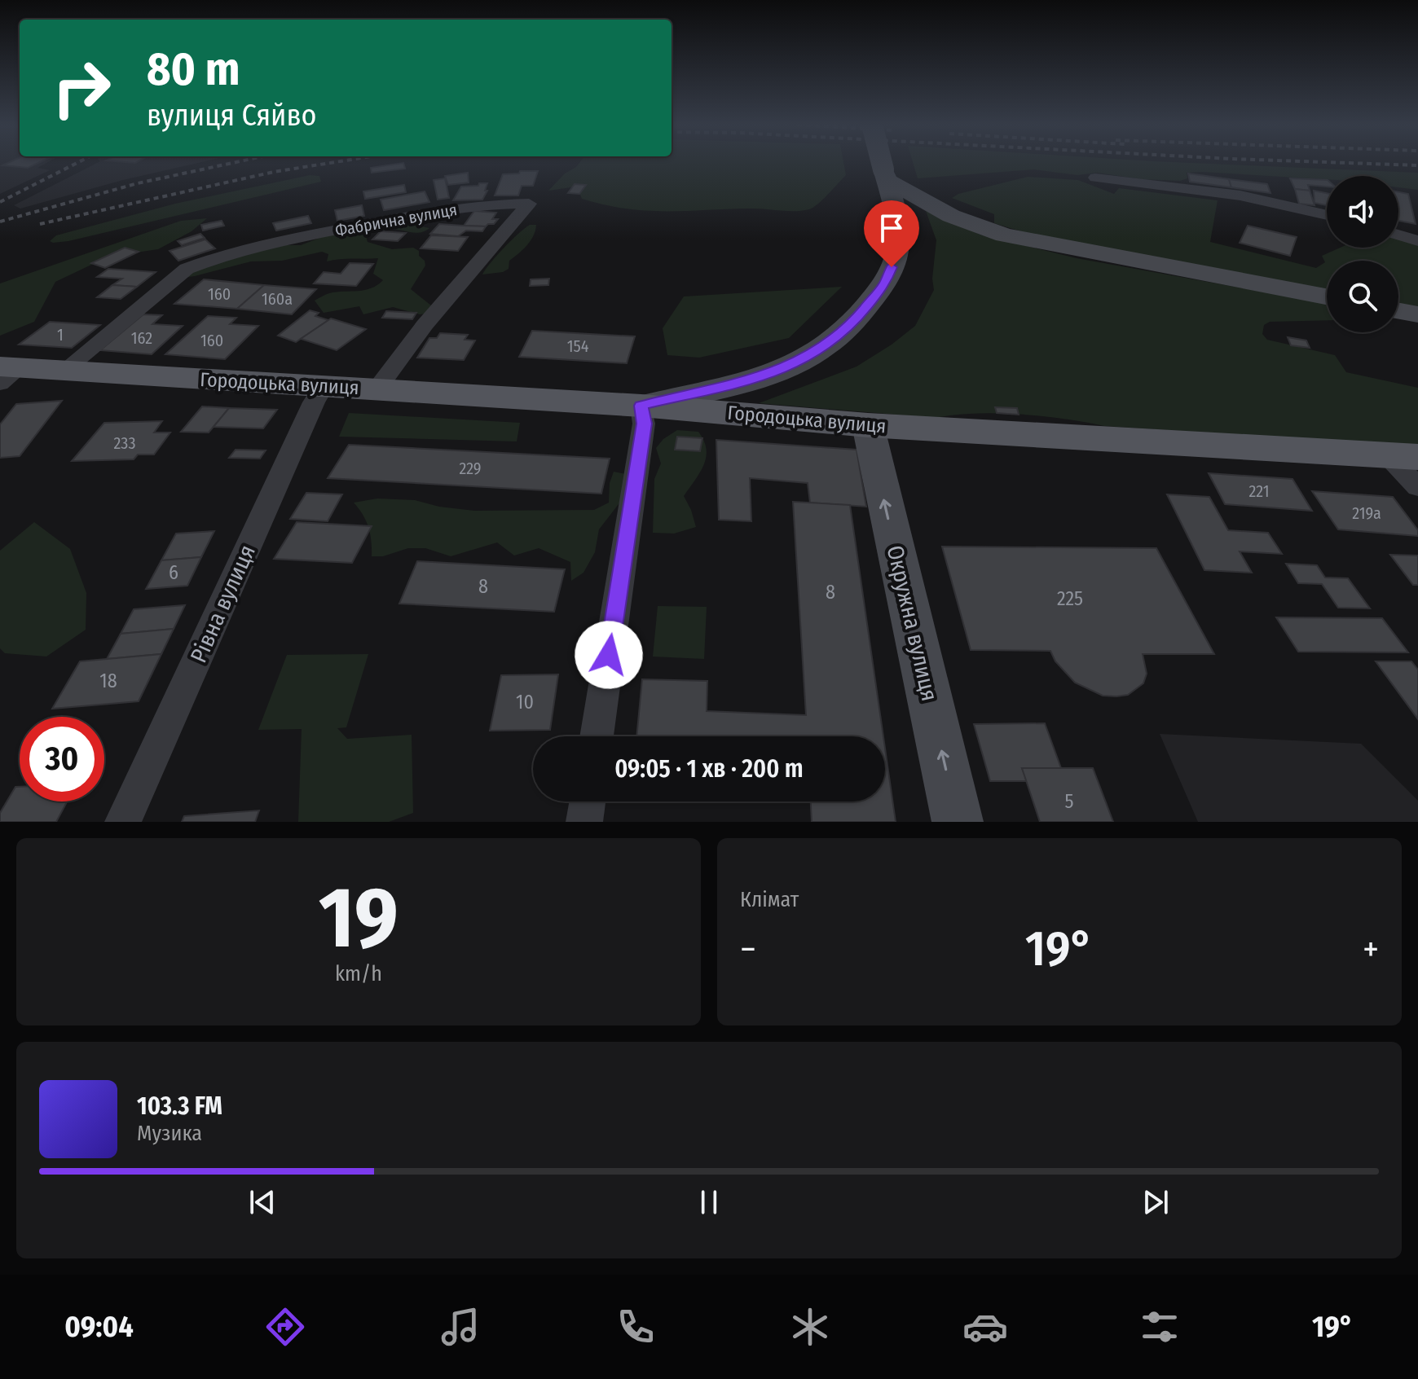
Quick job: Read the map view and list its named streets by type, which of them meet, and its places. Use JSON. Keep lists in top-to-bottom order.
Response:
{
  "streets": {
    "main road": ["Городоцька вулиця", "Окружна вулиця"],
    "street": ["Фабрична вулиця", "Рівна вулиця"]
  },
  "crossings": [
    ["Фабрична вулиця", "Городоцька вулиця"],
    ["Городоцька вулиця", "Рівна вулиця"],
    ["Городоцька вулиця", "Окружна вулиця"]
  ],
  "one_way": ["Окружна вулиця"],
  "house_numbers": [
    "160",
    "160а",
    "1",
    "162",
    "160",
    "154",
    "233",
    "229",
    "221",
    "219а",
    "6",
    "8",
    "8",
    "225",
    "18",
    "10",
    "5"
  ],
  "page": {
    "turn": ["80 m", "вулиця Сяйво"],
    "limit": "30",
    "trip": "09:05 · 1 хв · 200 m",
    "tile": [
      ["19", "km/h"],
      "Клімат"
    ],
    "heat": ["−", "19°", "+"],
    "song": ["103.3 FM", "Музика"],
    "tabs": ["09:04", "19°"]
  }
}
